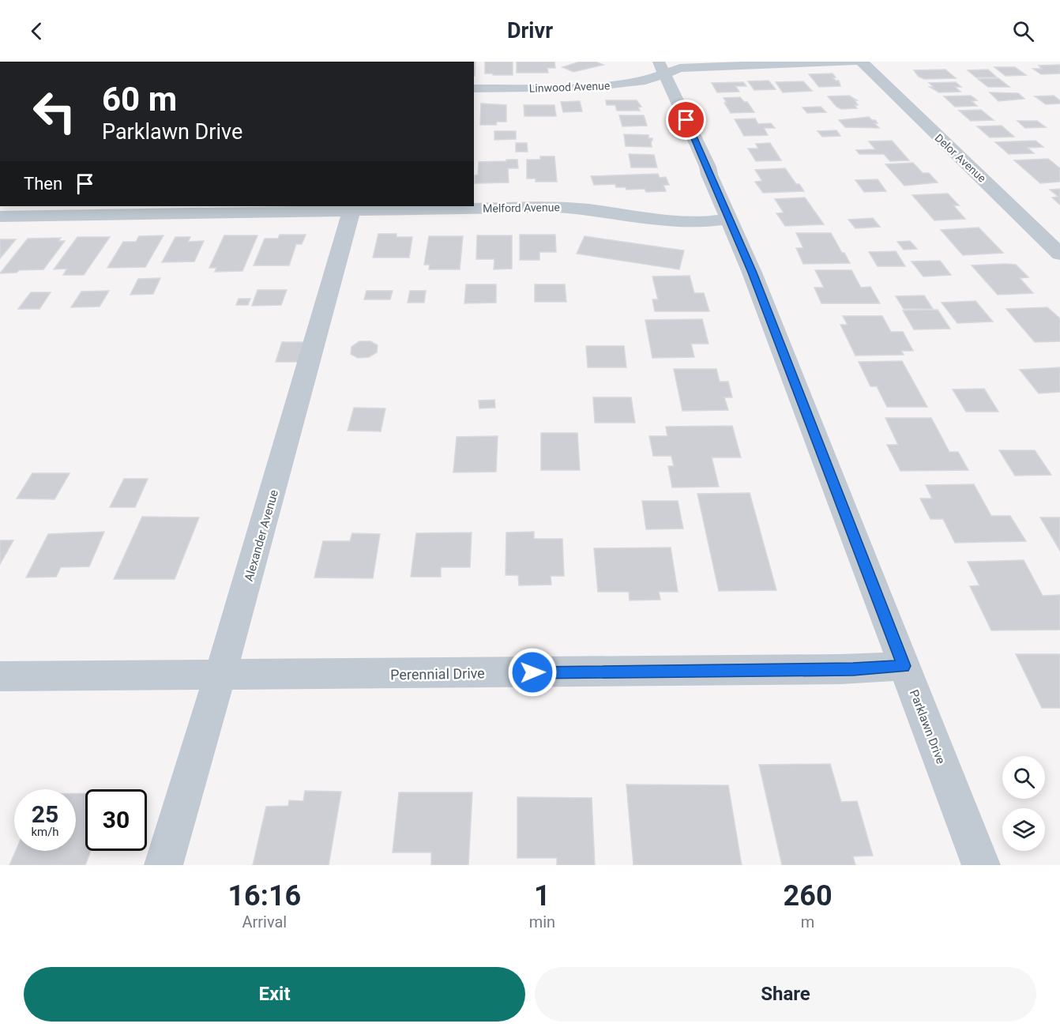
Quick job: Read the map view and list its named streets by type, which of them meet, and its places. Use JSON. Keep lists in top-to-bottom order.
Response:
{
  "streets": {
    "street": [
      "Linwood Avenue",
      "Delor Avenue",
      "Melford Avenue",
      "Alexander Avenue",
      "Perennial Drive",
      "Parklawn Drive"
    ]
  },
  "crossings": [
    ["Linwood Avenue", "Parklawn Drive"],
    ["Melford Avenue", "Alexander Avenue"],
    ["Melford Avenue", "Parklawn Drive"],
    ["Alexander Avenue", "Perennial Drive"],
    ["Perennial Drive", "Parklawn Drive"]
  ],
  "page": {
    "header": "Drivr",
    "turn": ["60 m", "Parklawn Drive"],
    "then": "Then",
    "speed": "25 km/h",
    "limit": "30",
    "eta": [
      "16:16",
      "Arrival",
      "1",
      "min",
      "260",
      "m"
    ],
    "buttons": ["Exit", "Share"]
  }
}
